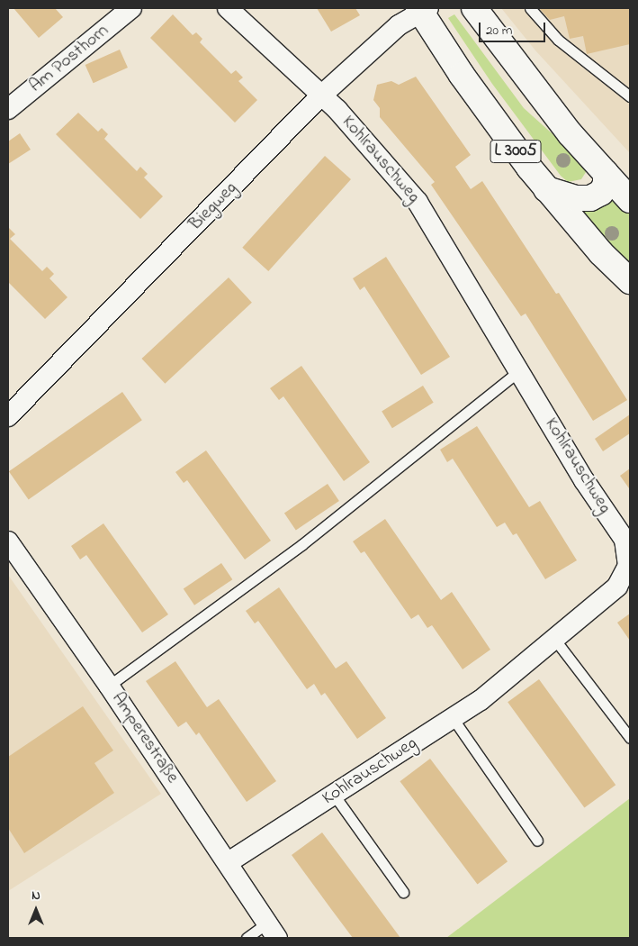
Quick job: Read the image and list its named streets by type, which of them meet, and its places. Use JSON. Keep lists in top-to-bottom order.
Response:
{
  "streets": {
    "main road": ["L 3005"],
    "street": [
      "Am Posthorn",
      "Kohlrauschweg",
      "Biegweg",
      "Amperestraße"
    ]
  },
  "crossings": [
    ["L 3005", "Biegweg"],
    ["Kohlrauschweg", "Biegweg"],
    ["Kohlrauschweg", "Amperestraße"]
  ],
  "scale_bar": "20 m",
  "north": "top"
}
